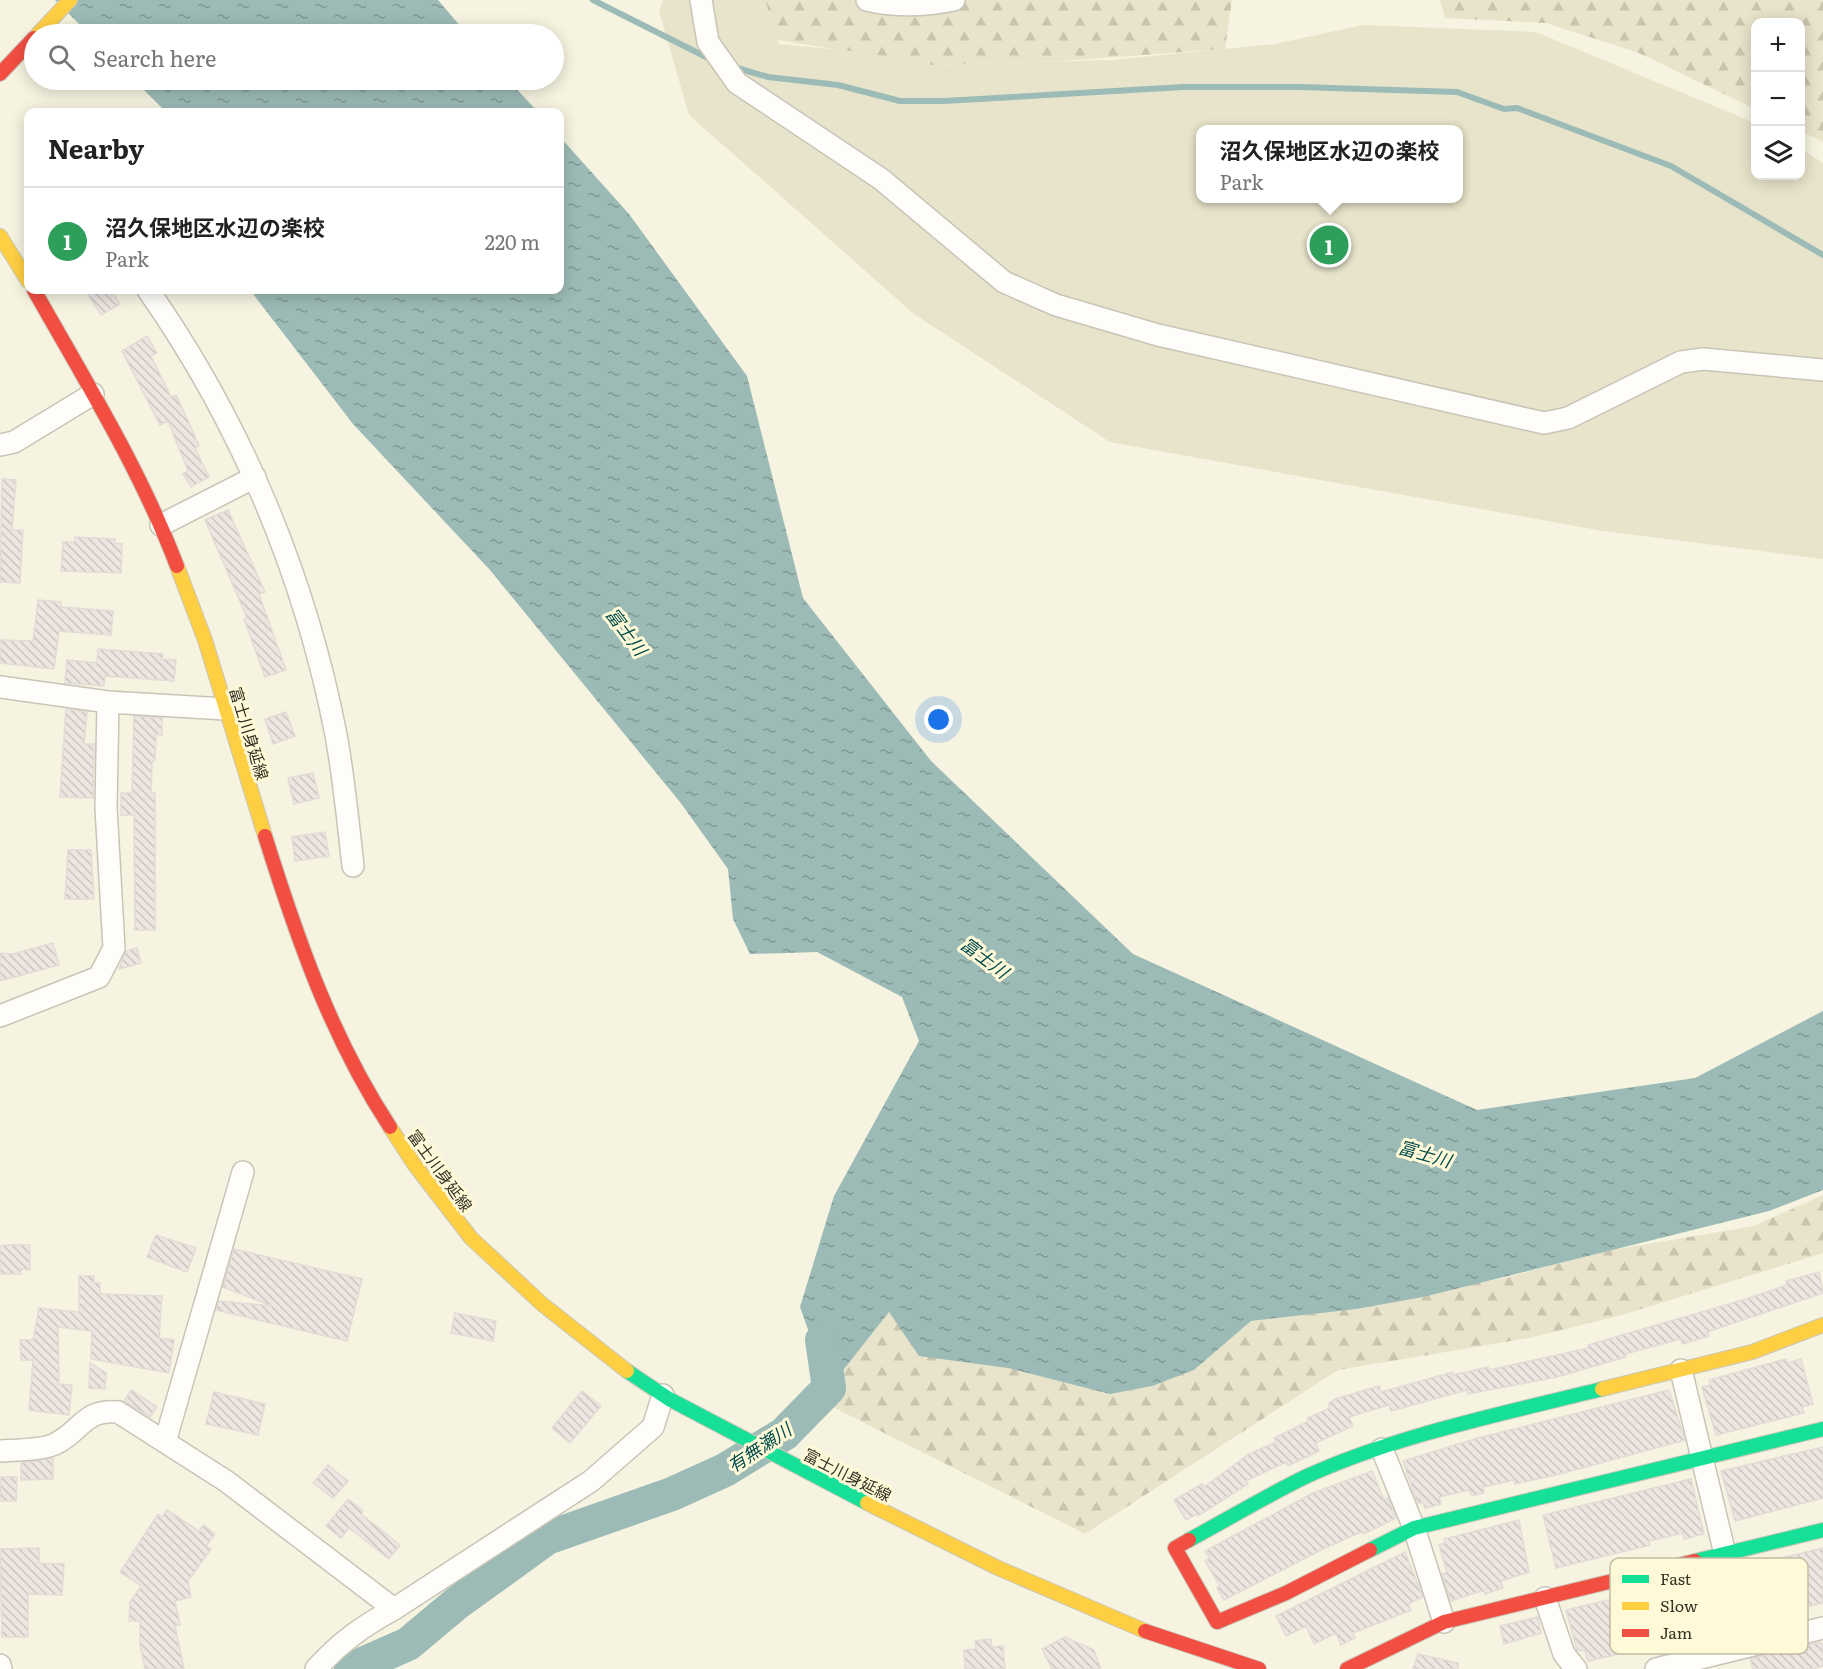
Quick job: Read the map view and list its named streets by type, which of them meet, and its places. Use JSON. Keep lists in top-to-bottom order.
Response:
{
  "streets": {
    "main road": ["富士川身延線"]
  },
  "water": ["富士川", "有無瀬川"],
  "legend": ["Fast", "Slow", "Jam"],
  "page": {
    "map_buttons": ["+", "−"],
    "search": "Search here",
    "heading": "Nearby",
    "popup": ["沼久保地区水辺の楽校", "Park"],
    "list": [
      {
        "mark": "1",
        "name": "沼久保地区水辺の楽校",
        "note": "Park",
        "value": "220 m"
      }
    ],
    "pins": "1"
  }
}
